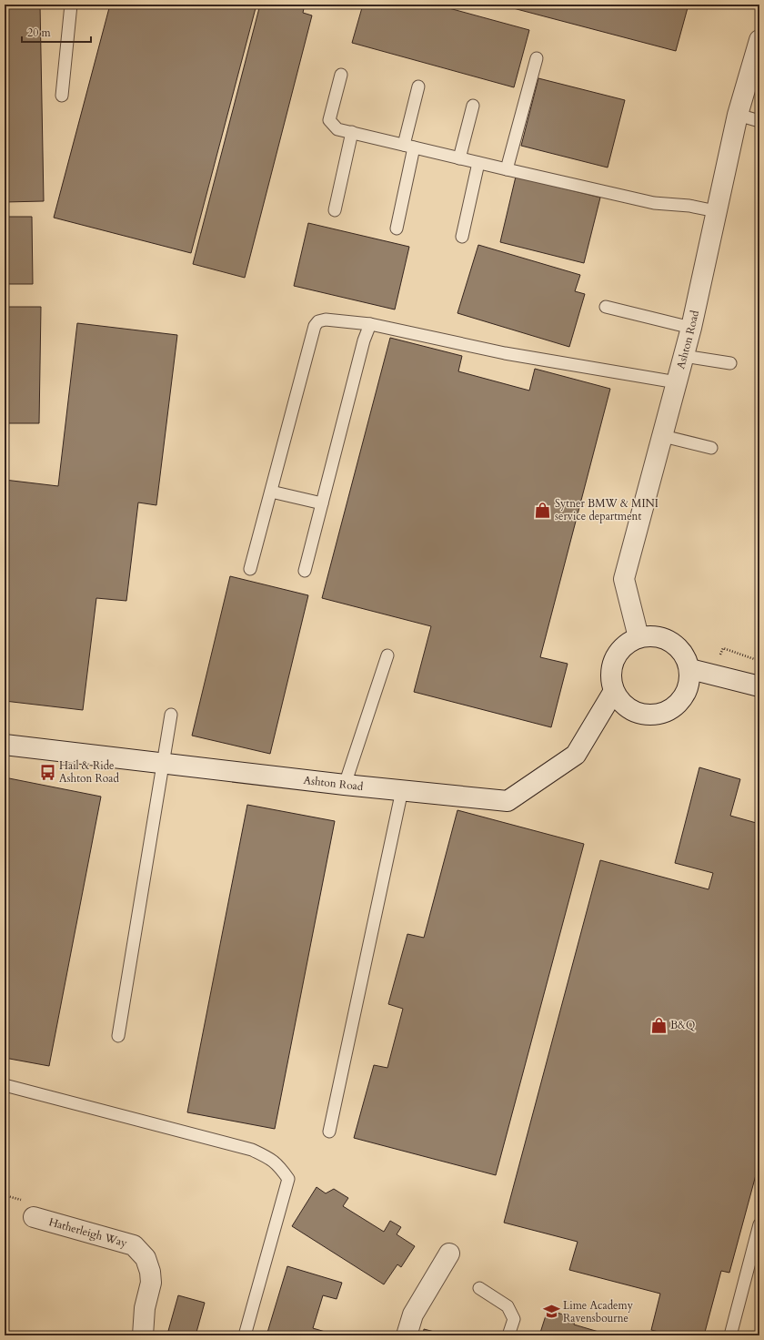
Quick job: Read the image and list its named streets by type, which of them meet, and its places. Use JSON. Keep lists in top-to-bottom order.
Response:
{
  "streets": {
    "street": ["Ashton Road", "Hatherleigh Way"]
  },
  "places": {
    "shop": ["Sytner BMW & MINI service department", "B&Q"],
    "bus stop": ["Hail & Ride Ashton Road"],
    "school or university": ["Lime Academy Ravensbourne"]
  },
  "scale_bar": "20 m"
}
